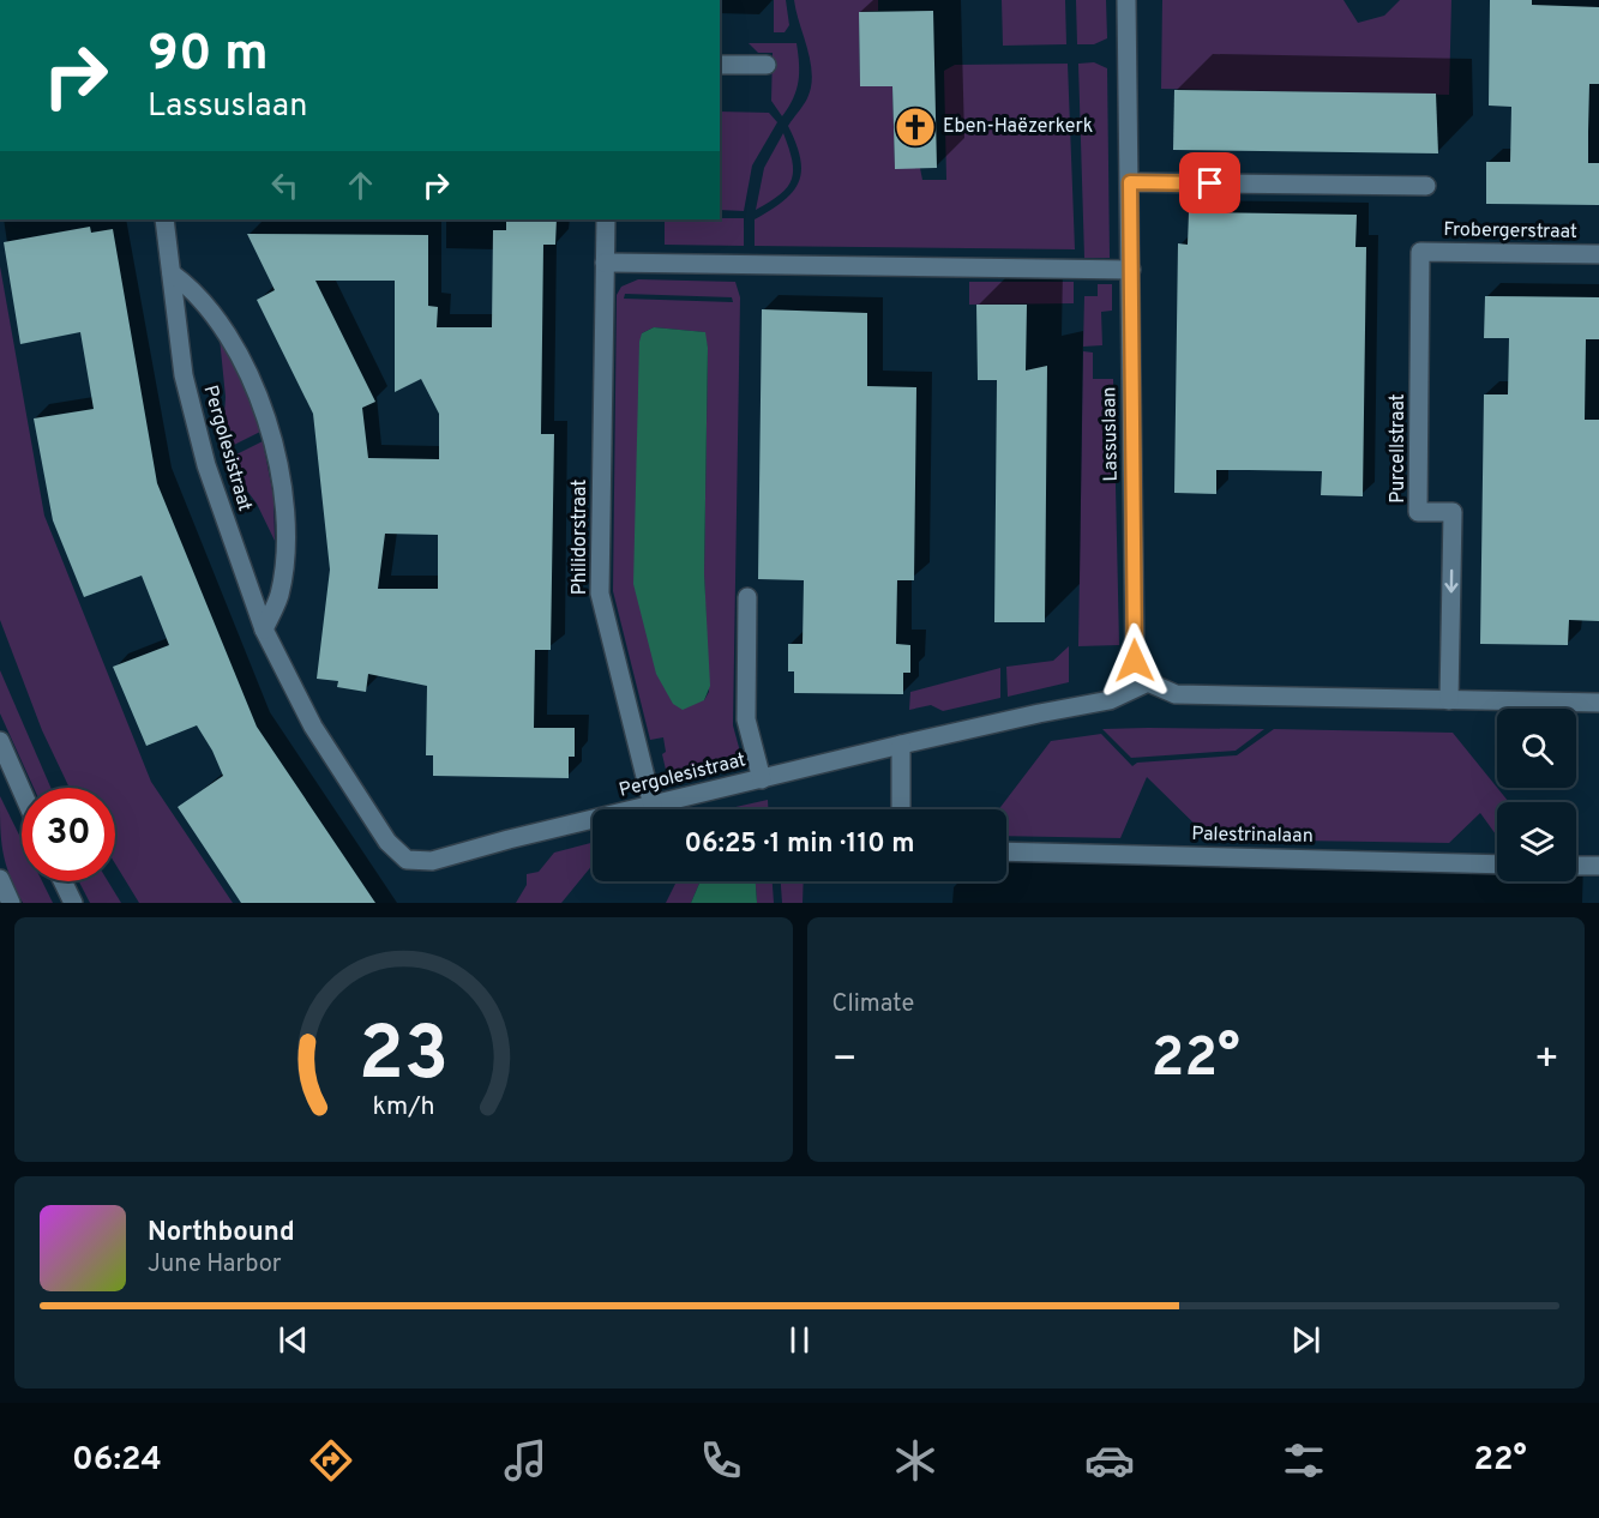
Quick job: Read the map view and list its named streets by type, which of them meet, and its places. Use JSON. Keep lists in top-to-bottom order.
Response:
{
  "streets": {
    "street": [
      "Frobergerstraat",
      "Lassuslaan",
      "Pergolesistraat",
      "Purcellstraat",
      "Philidorstraat",
      "Palestrinalaan"
    ]
  },
  "crossings": [
    ["Frobergerstraat", "Purcellstraat"],
    ["Lassuslaan", "Pergolesistraat"],
    ["Pergolesistraat", "Philidorstraat"]
  ],
  "one_way": ["Purcellstraat"],
  "places": {
    "church": ["Eben-Haëzerkerk"]
  },
  "page": {
    "turn": ["90 m", "Lassuslaan"],
    "limit": "30",
    "trip": "06:25 · 1 min · 110 m",
    "tile": "Climate",
    "heat": ["−", "22°", "+"],
    "song": ["Northbound", "June Harbor"],
    "tabs": ["06:24", "22°"],
    "gauge": ["23", "km/h"]
  }
}
